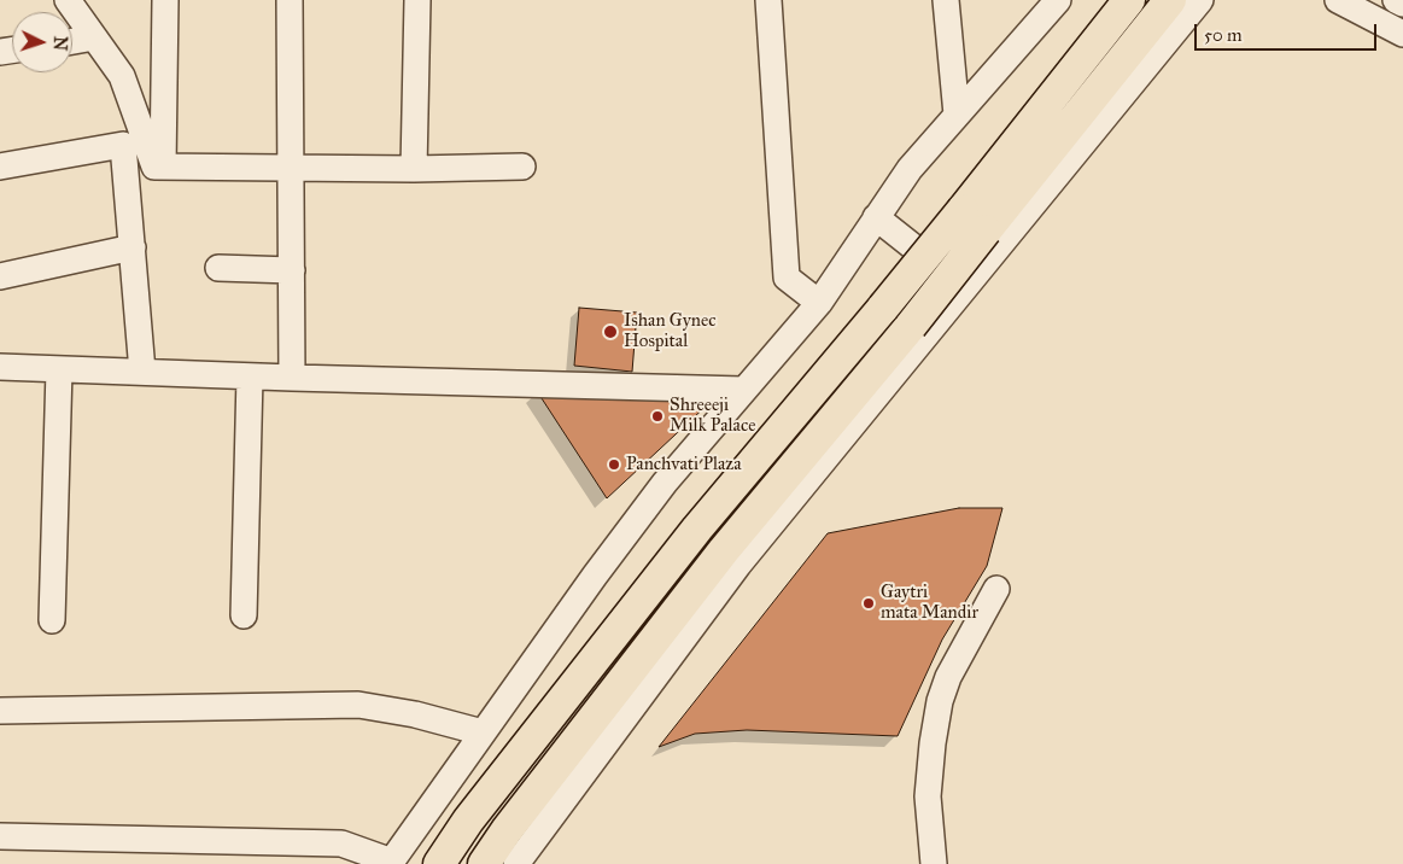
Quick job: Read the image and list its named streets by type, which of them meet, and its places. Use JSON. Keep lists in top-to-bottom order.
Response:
{
  "places": [
    "Ishan Gynec Hospital",
    "Shreeeji Milk Palace",
    "Panchvati Plaza",
    "Gaytri mata Mandir"
  ],
  "scale_bar": "50 m",
  "north": "right"
}
